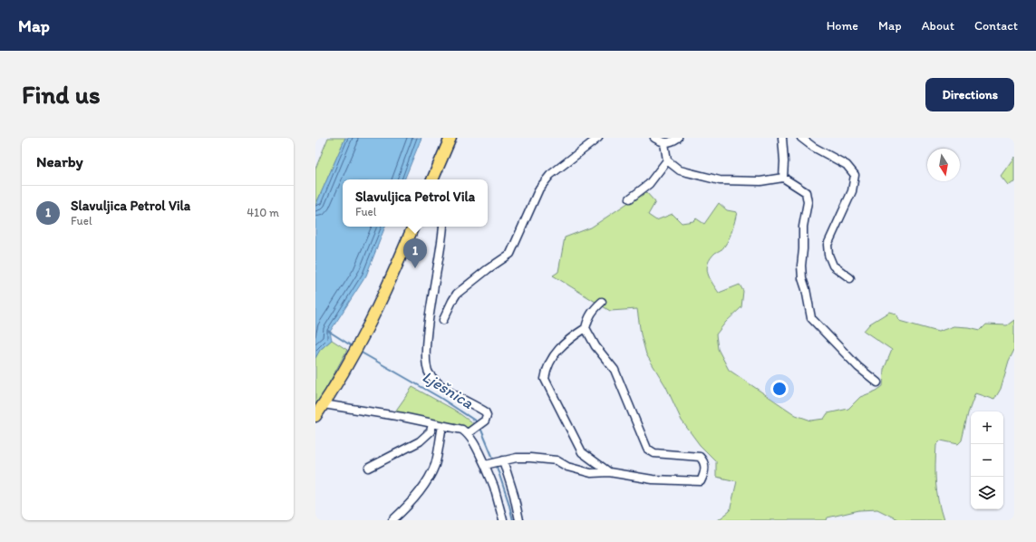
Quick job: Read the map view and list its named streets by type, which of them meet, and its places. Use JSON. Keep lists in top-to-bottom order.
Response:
{
  "water": ["Lješnica"],
  "north": "bottom",
  "page": {
    "header": "Map",
    "nav": [
      "Home",
      "Map",
      "About",
      "Contact"
    ],
    "buttons": "Directions",
    "title": "Find us",
    "heading": "Nearby",
    "popup": ["Slavuljica Petrol Vila", "Fuel"],
    "list": [
      {
        "mark": "1",
        "name": "Slavuljica Petrol Vila",
        "note": "Fuel",
        "value": "410 m"
      }
    ],
    "pins": "1",
    "map_buttons": ["+", "−"]
  }
}
